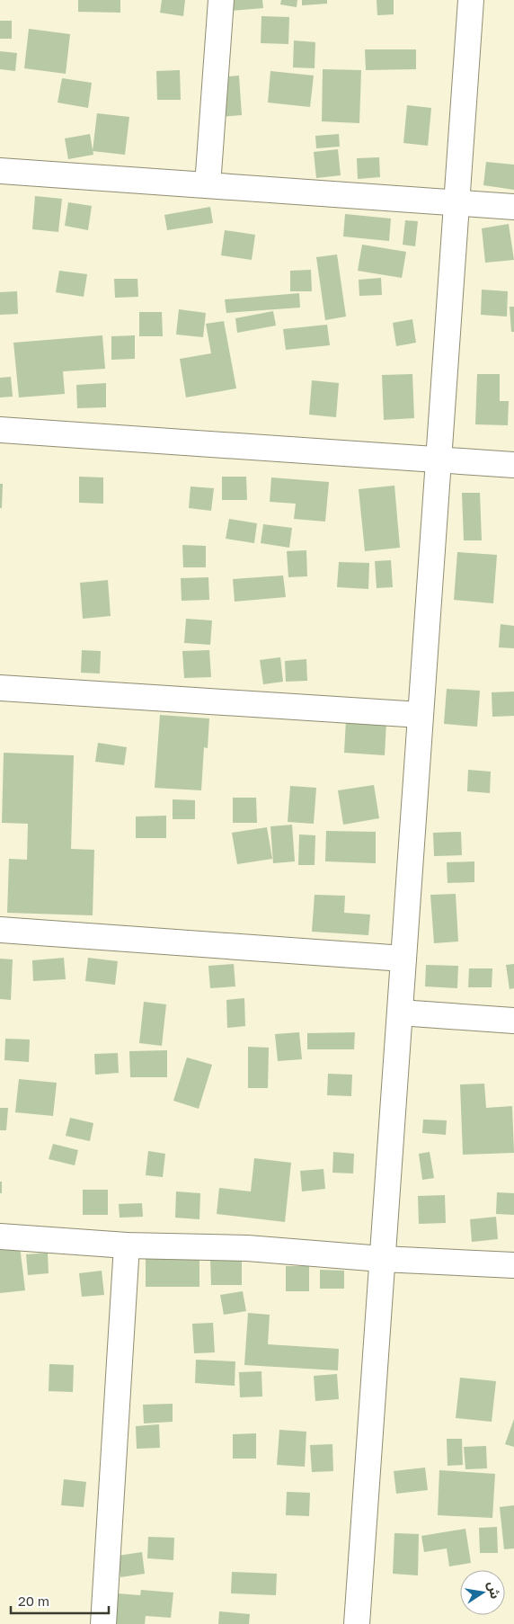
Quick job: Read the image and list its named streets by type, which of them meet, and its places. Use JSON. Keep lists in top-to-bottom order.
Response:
{
  "scale_bar": "20 m",
  "north": "right"
}
